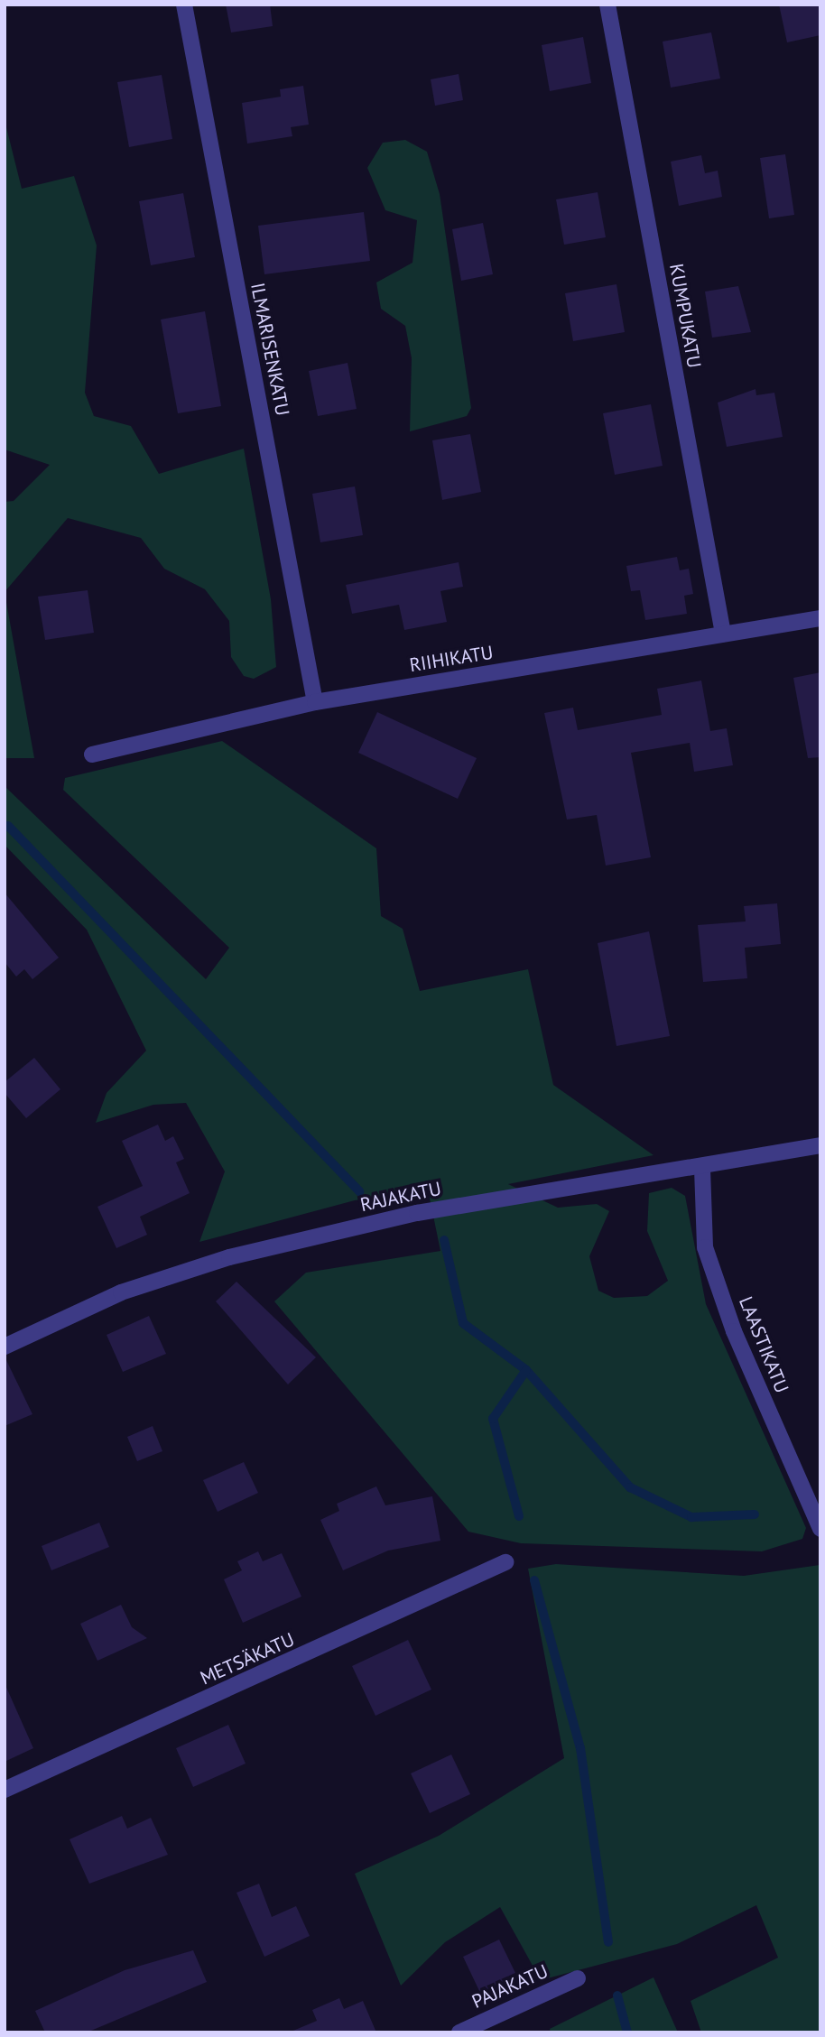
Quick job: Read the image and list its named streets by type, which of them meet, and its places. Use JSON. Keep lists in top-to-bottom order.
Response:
{
  "streets": {
    "street": [
      "KUMPUKATU",
      "ILMARISENKATU",
      "RIIHIKATU",
      "RAJAKATU",
      "LAASTIKATU",
      "METSÄKATU",
      "PAJAKATU"
    ]
  },
  "crossings": [
    ["KUMPUKATU", "RIIHIKATU"],
    ["ILMARISENKATU", "RIIHIKATU"],
    ["RAJAKATU", "LAASTIKATU"]
  ]
}
